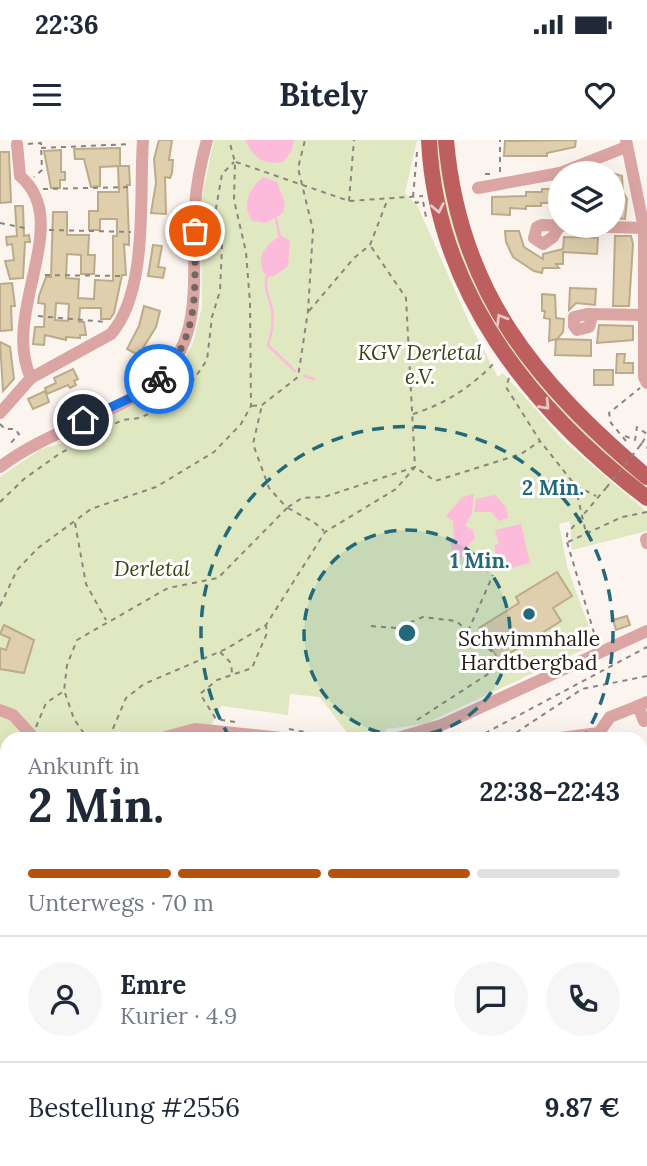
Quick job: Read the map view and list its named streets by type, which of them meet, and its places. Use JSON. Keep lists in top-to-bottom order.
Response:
{
  "parks": ["KGV Derletal e.V.", "Derletal"],
  "places": ["Schwimmhalle Hardtbergbad"],
  "page": {
    "status": "22:36",
    "header": "Bitely",
    "heading": ["2 Min.", "Ankunft in", "22:38–22:43"],
    "panel": [
      "Emre",
      "Kurier · 4.9",
      "Bestellung #2556",
      "9.87 €"
    ],
    "bar": "Unterwegs · 70 m"
  },
  "rings": ["2 Min.", "1 Min."]
}
